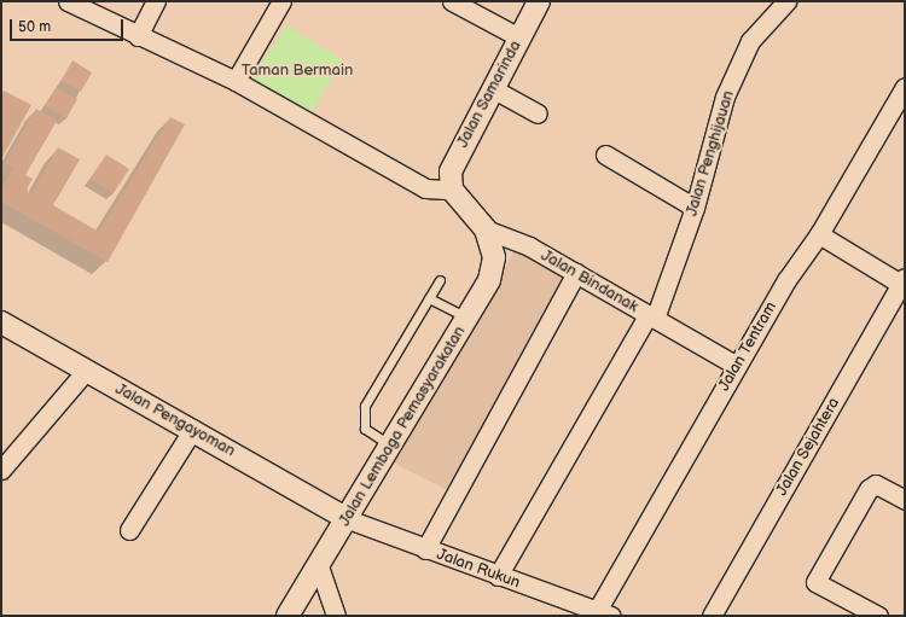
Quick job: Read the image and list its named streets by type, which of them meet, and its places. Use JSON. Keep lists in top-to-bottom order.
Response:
{
  "streets": {
    "street": [
      "Jalan Samarinda",
      "Jalan Penghijauan",
      "Jalan Bindanak",
      "Jalan Tentram",
      "Jalan Pengayoman",
      "Jalan Lembaga Pemasyarakatan",
      "Jalan Sejahtera",
      "Jalan Rukun"
    ]
  },
  "crossings": [
    ["Jalan Samarinda", "Jalan Bindanak"],
    ["Jalan Penghijauan", "Jalan Bindanak"],
    ["Jalan Penghijauan", "Jalan Rukun"],
    ["Jalan Bindanak", "Jalan Tentram"],
    ["Jalan Bindanak", "Jalan Lembaga Pemasyarakatan"],
    ["Jalan Tentram", "Jalan Rukun"],
    ["Jalan Pengayoman", "Jalan Lembaga Pemasyarakatan"],
    ["Jalan Pengayoman", "Jalan Rukun"],
    ["Jalan Lembaga Pemasyarakatan", "Jalan Rukun"]
  ],
  "parks": ["Taman Bermain"],
  "scale_bar": "50 m"
}
